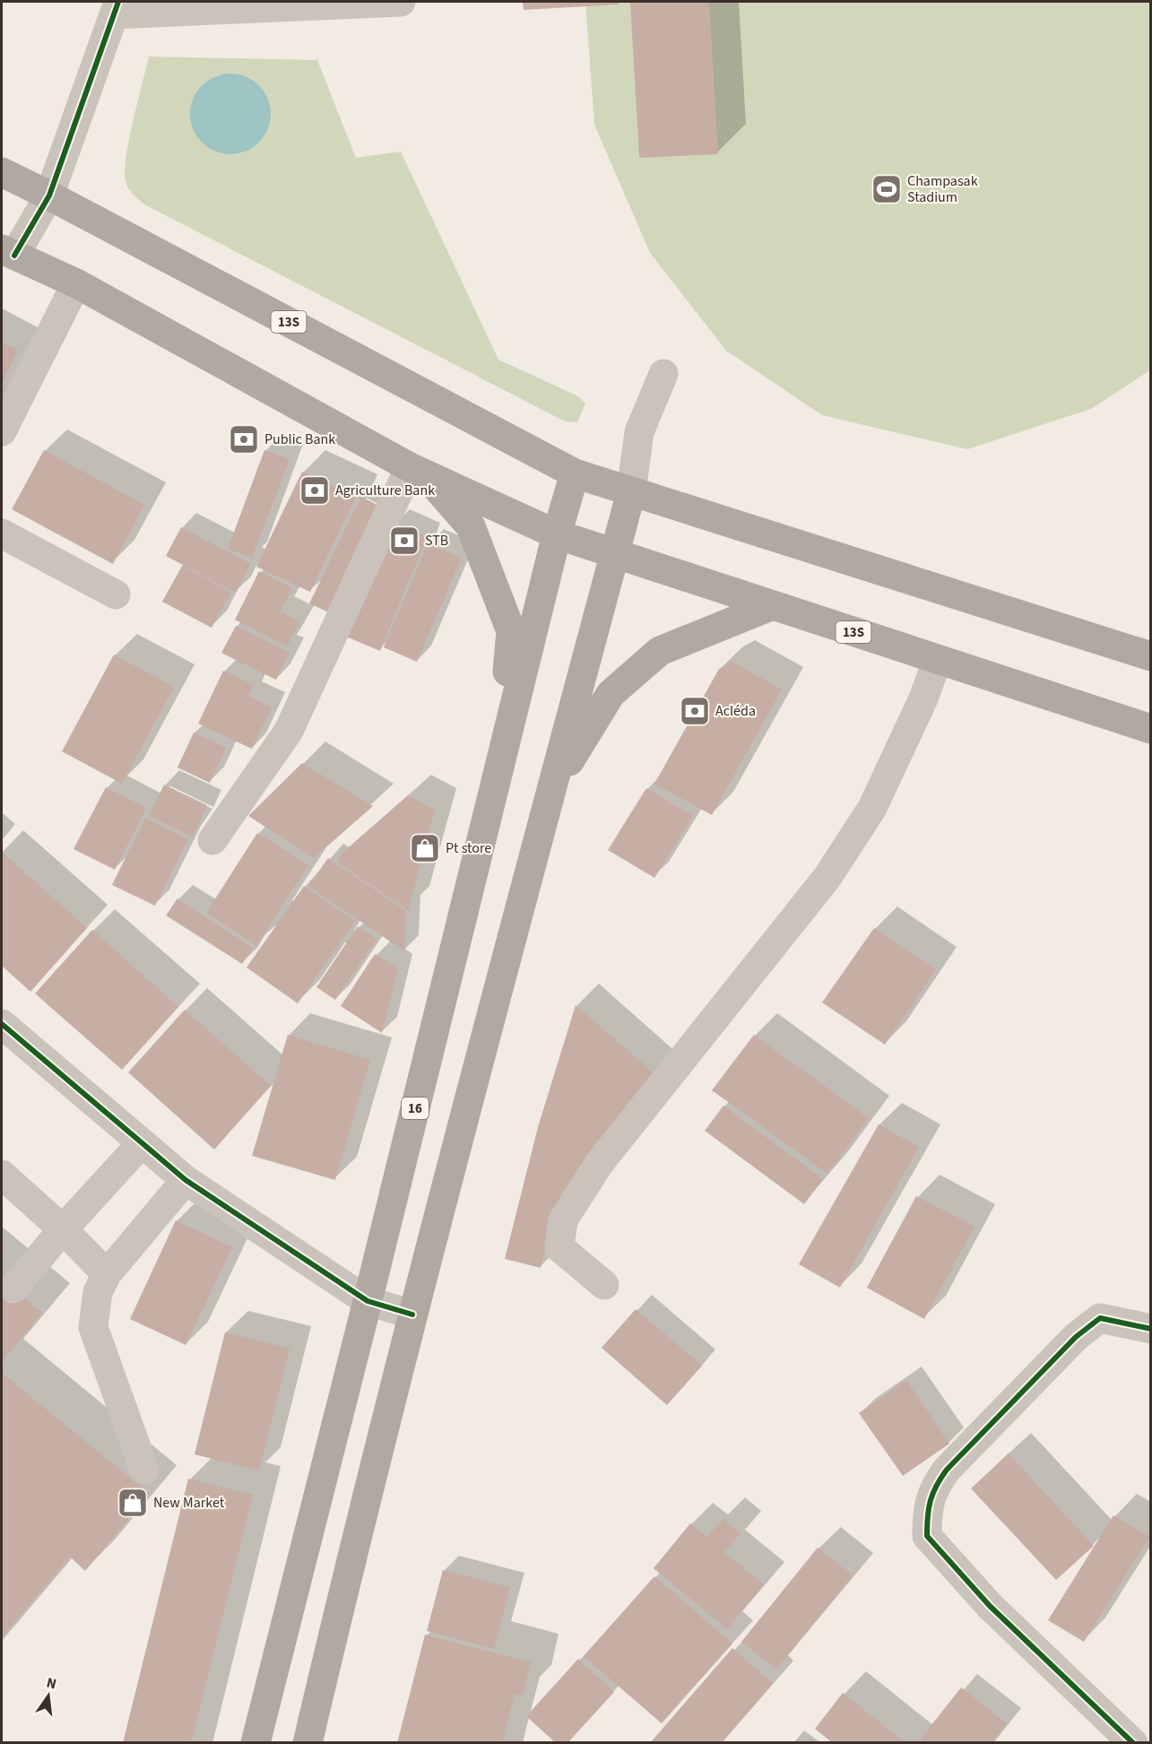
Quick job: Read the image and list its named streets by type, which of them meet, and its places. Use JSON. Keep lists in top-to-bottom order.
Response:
{
  "streets": {
    "highway": ["13S", "16"]
  },
  "crossings": [
    ["13S", "16"]
  ],
  "places": {
    "sports": ["Champasak Stadium"],
    "bank": [
      "Public Bank",
      "Agriculture Bank",
      "STB",
      "Acléda"
    ],
    "shop": ["Pt store", "New Market"]
  },
  "north": "top"
}
